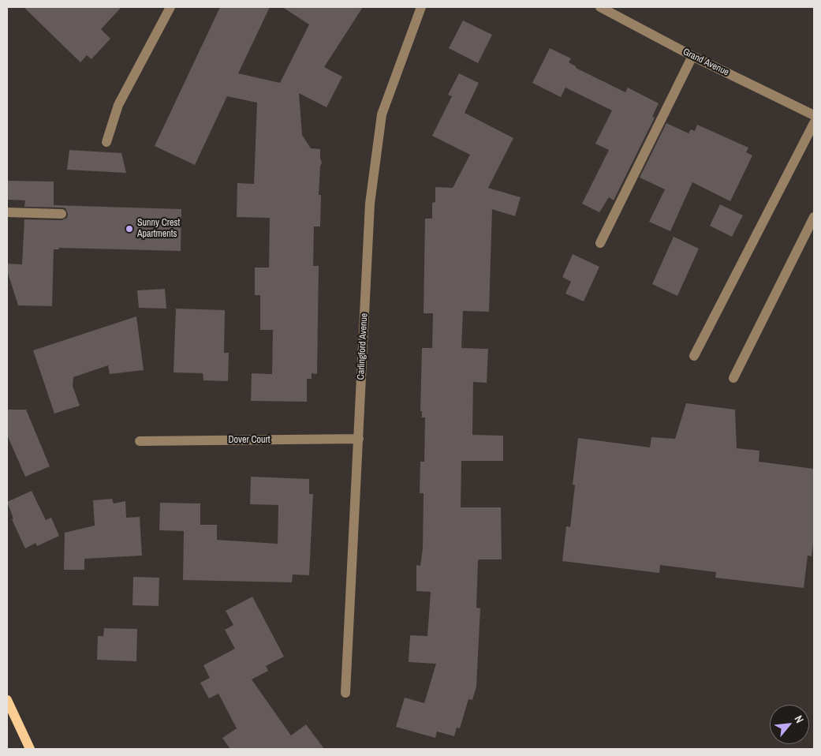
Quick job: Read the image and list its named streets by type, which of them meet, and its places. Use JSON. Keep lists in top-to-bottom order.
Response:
{
  "streets": {
    "street": ["Grand Avenue", "Carlingford Avenue", "Dover Court"]
  },
  "crossings": [
    ["Carlingford Avenue", "Dover Court"]
  ],
  "places": ["Sunny Crest Apartments"],
  "north": "top right"
}
